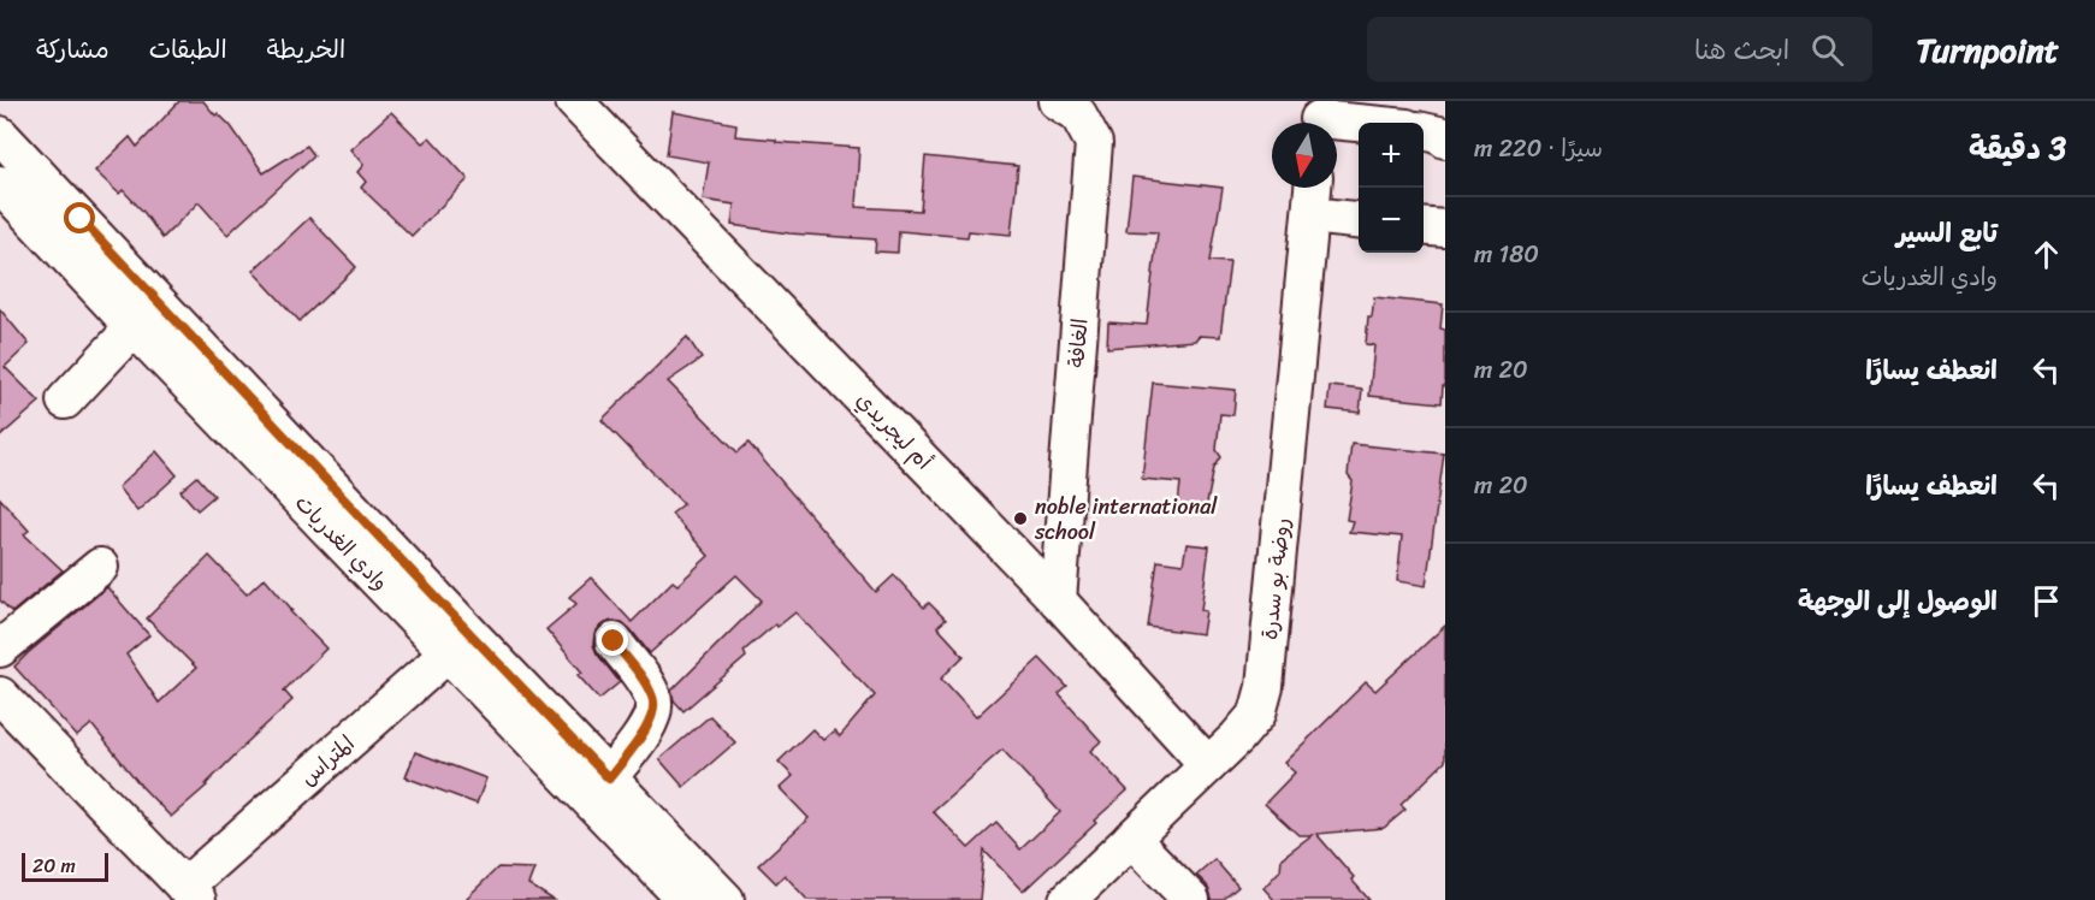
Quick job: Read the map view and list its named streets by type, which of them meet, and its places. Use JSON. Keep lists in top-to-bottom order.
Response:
{
  "streets": {
    "street": [
      "الغافة",
      "أم ليجريدي",
      "وادي الغدريات",
      "روضة بو سدرة",
      "المتراس"
    ]
  },
  "crossings": [
    ["الغافة", "أم ليجريدي"],
    ["أم ليجريدي", "روضة بو سدرة"],
    ["وادي الغدريات", "المتراس"]
  ],
  "places": ["noble international school"],
  "scale_bar": "20 m",
  "north": "bottom",
  "page": {
    "header": "Turnpoint",
    "search": "ابحث هنا",
    "nav": ["الخريطة", "الطبقات", "مشاركة"],
    "heading": ["3 دقيقة", "سيرًا · 220 m"],
    "map_buttons": ["+", "−"],
    "list": [
      ["تابع السير", "وادي الغدريات", "180 m"],
      ["انعطف يسارًا", "20 m"],
      ["انعطف يسارًا", "20 m"],
      "الوصول إلى الوجهة"
    ],
    "scale": "20 m"
  }
}
